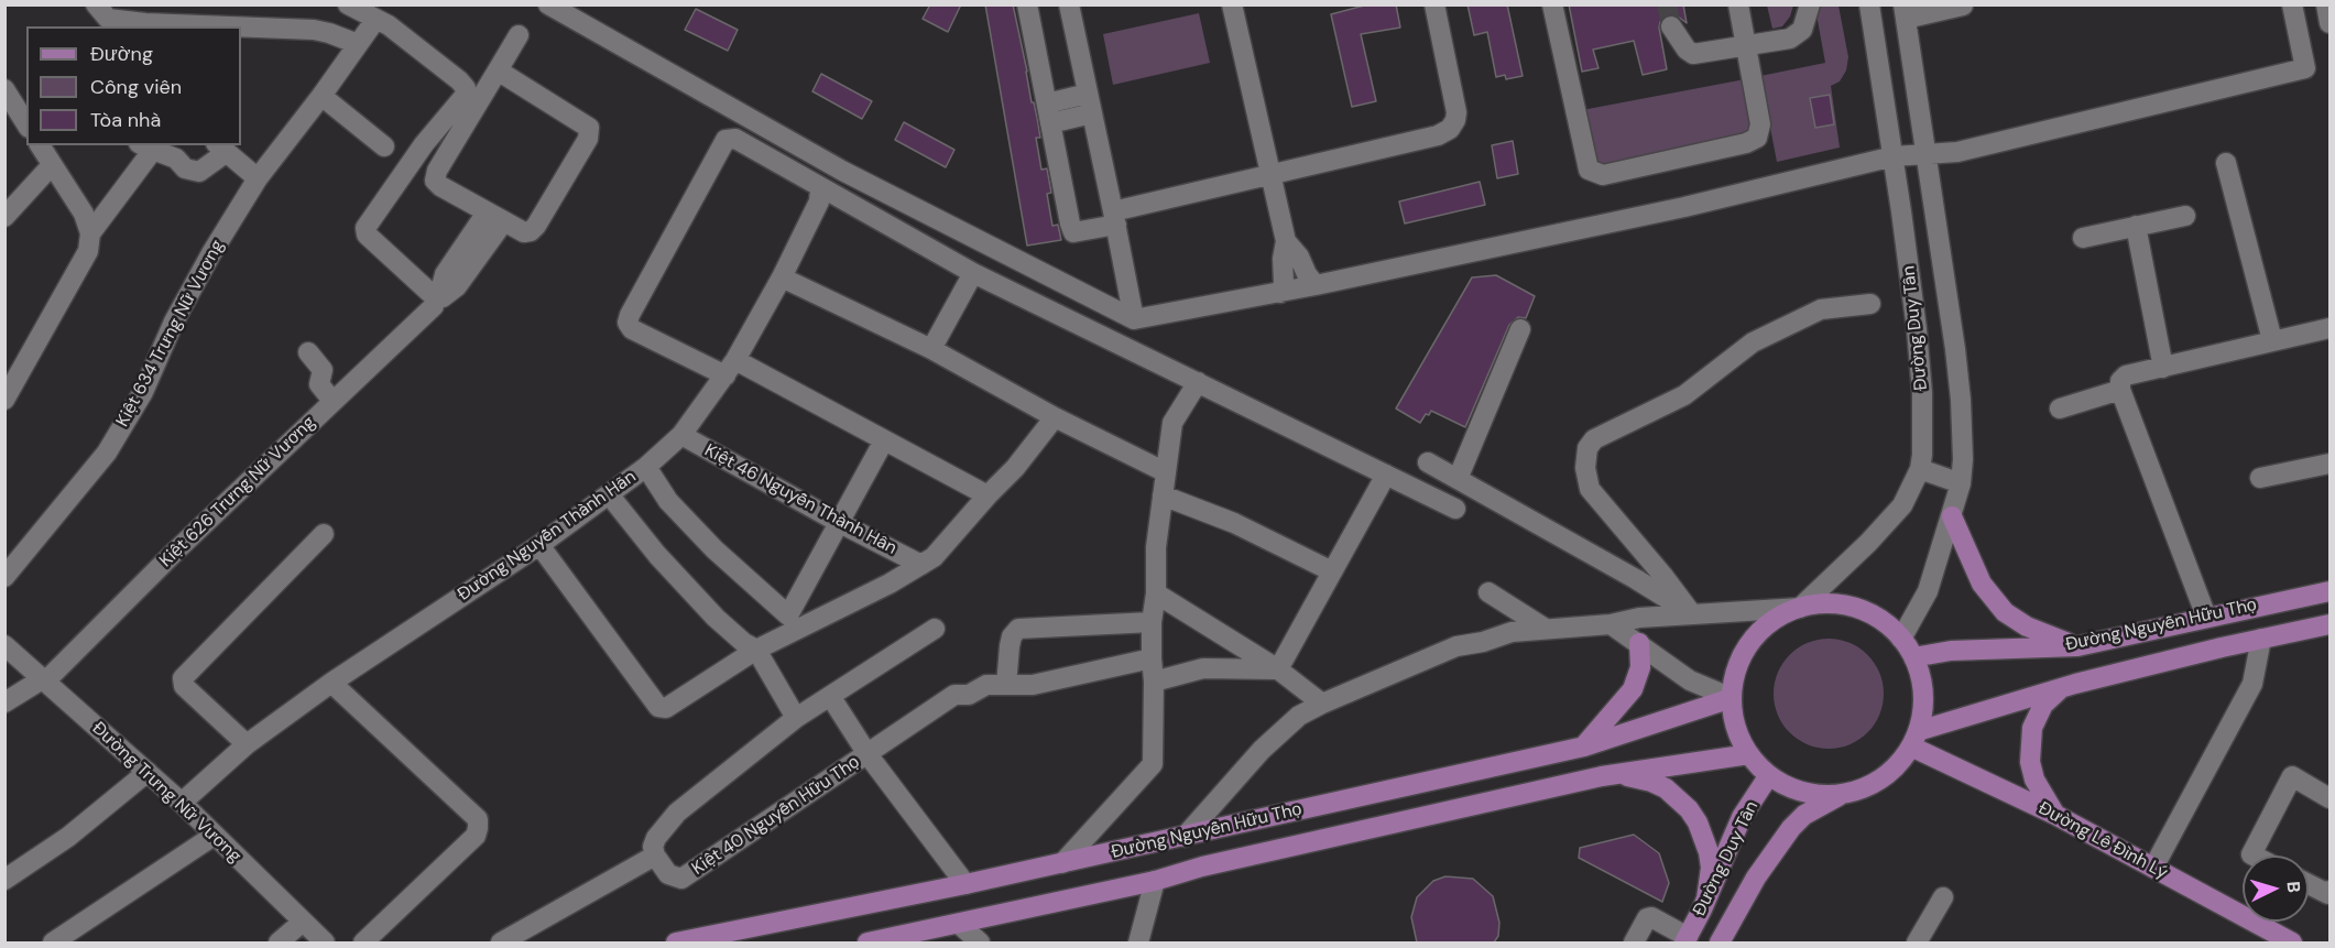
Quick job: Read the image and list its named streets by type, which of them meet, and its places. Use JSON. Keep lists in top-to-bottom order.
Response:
{
  "streets": {
    "main road": ["Đường Duy Tân", "Đường Nguyễn Hữu Thọ", "Đường Lê Đình Lý"],
    "street": [
      "Kiệt 634 Trưng Nữ Vương",
      "Kiệt 626 Trưng Nữ Vương",
      "Kiệt 46 Nguyễn Thành Hân",
      "Đường Nguyễn Thành Hãn",
      "Đường Trưng Nữ Vương",
      "Kiệt 40 Nguyễn Hữu Thọ"
    ]
  },
  "crossings": [
    ["Đường Duy Tân", "Đường Nguyễn Hữu Thọ"],
    ["Đường Duy Tân", "Đường Lê Đình Lý"],
    ["Kiệt 626 Trưng Nữ Vương", "Đường Trưng Nữ Vương"],
    ["Kiệt 46 Nguyễn Thành Hân", "Đường Nguyễn Thành Hãn"],
    ["Đường Nguyễn Thành Hãn", "Đường Trưng Nữ Vương"],
    ["Đường Nguyễn Hữu Thọ", "Kiệt 40 Nguyễn Hữu Thọ"],
    ["Đường Nguyễn Hữu Thọ", "Đường Lê Đình Lý"]
  ],
  "legend": ["Đường", "Công viên", "Tòa nhà"],
  "north": "right"
}
